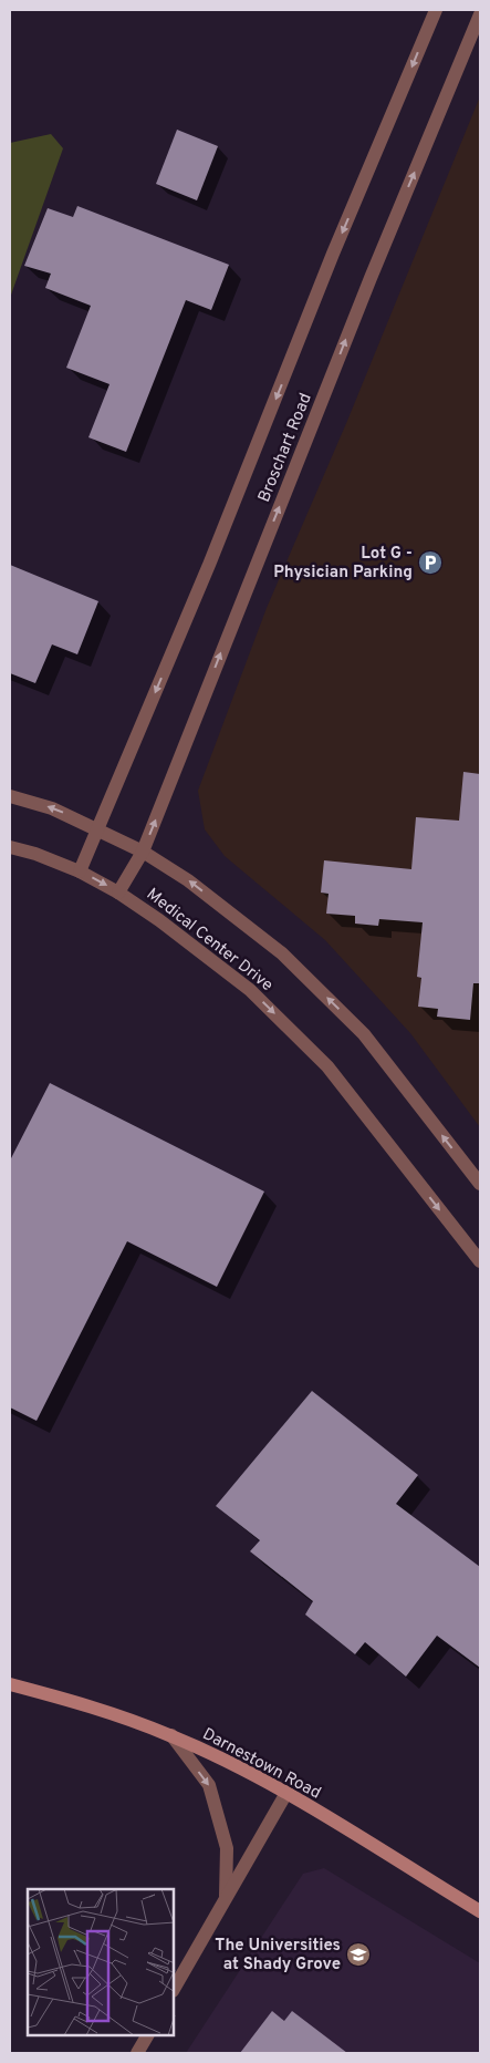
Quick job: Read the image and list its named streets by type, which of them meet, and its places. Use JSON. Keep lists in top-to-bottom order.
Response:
{
  "streets": {
    "main road": ["Darnestown Road"],
    "street": ["Broschart Road", "Medical Center Drive"]
  },
  "crossings": [
    ["Broschart Road", "Medical Center Drive"]
  ],
  "places": {
    "parking": ["Lot G - Physician Parking"],
    "school or university": ["The Universities at Shady Grove"]
  }
}
